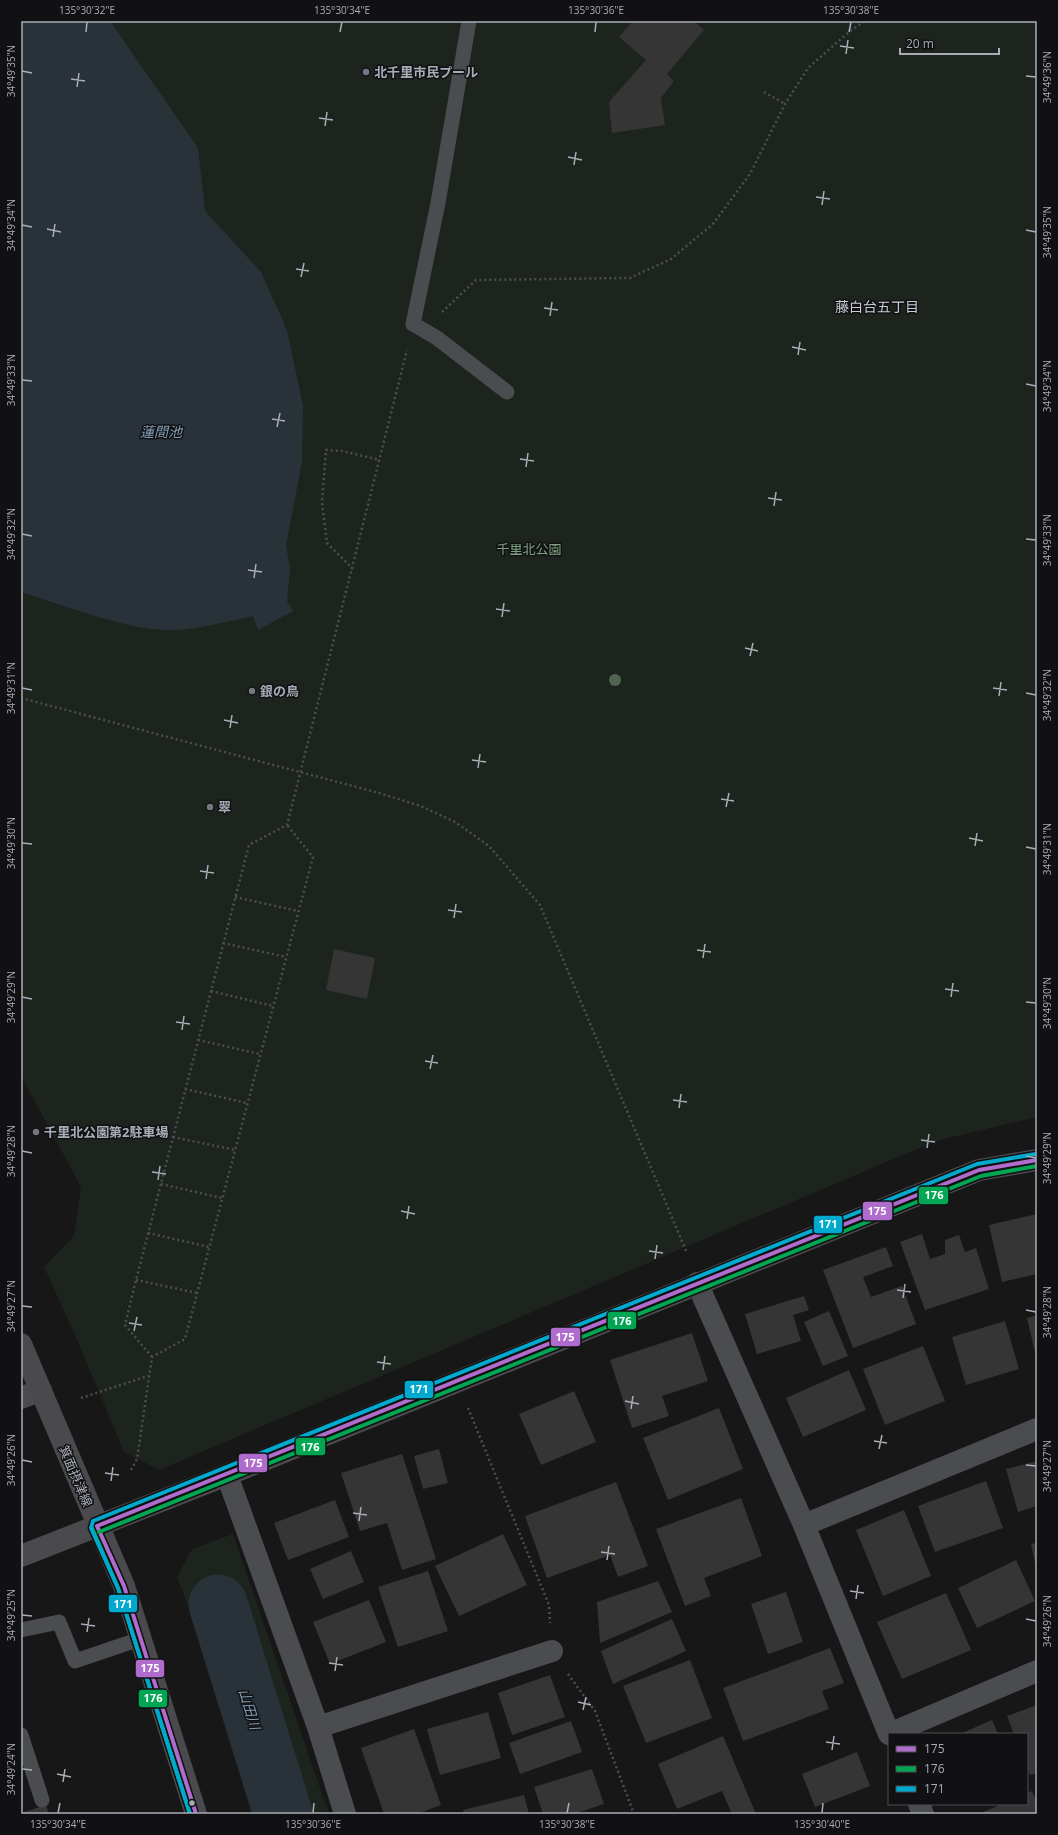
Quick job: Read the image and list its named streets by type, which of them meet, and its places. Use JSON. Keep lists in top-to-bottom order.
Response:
{
  "streets": {
    "street": ["箕面摂津線"]
  },
  "districts": ["藤白台五丁目"],
  "water": ["蓮間池", "山田川"],
  "parks": ["千里北公園"],
  "places": [
    "北千里市民プール",
    "銀の鳥",
    "翠",
    "千里北公園第2駐車場"
  ],
  "lines": ["transit line 171", "transit line 175", "transit line 176"],
  "legend": ["175", "176", "171"],
  "scale_bar": "20 m",
  "coordinates": [
    "135°30'32\"E",
    "135°30'34\"E",
    "135°30'36\"E",
    "135°30'38\"E",
    "34°49'35\"N",
    "34°49'36\"N",
    "34°49'34\"N",
    "34°49'33\"N",
    "34°49'32\"N",
    "34°49'31\"N",
    "34°49'30\"N",
    "34°49'29\"N",
    "34°49'28\"N",
    "34°49'27\"N",
    "34°49'26\"N",
    "34°49'25\"N",
    "34°49'24\"N",
    "135°30'40\"E"
  ]
}
